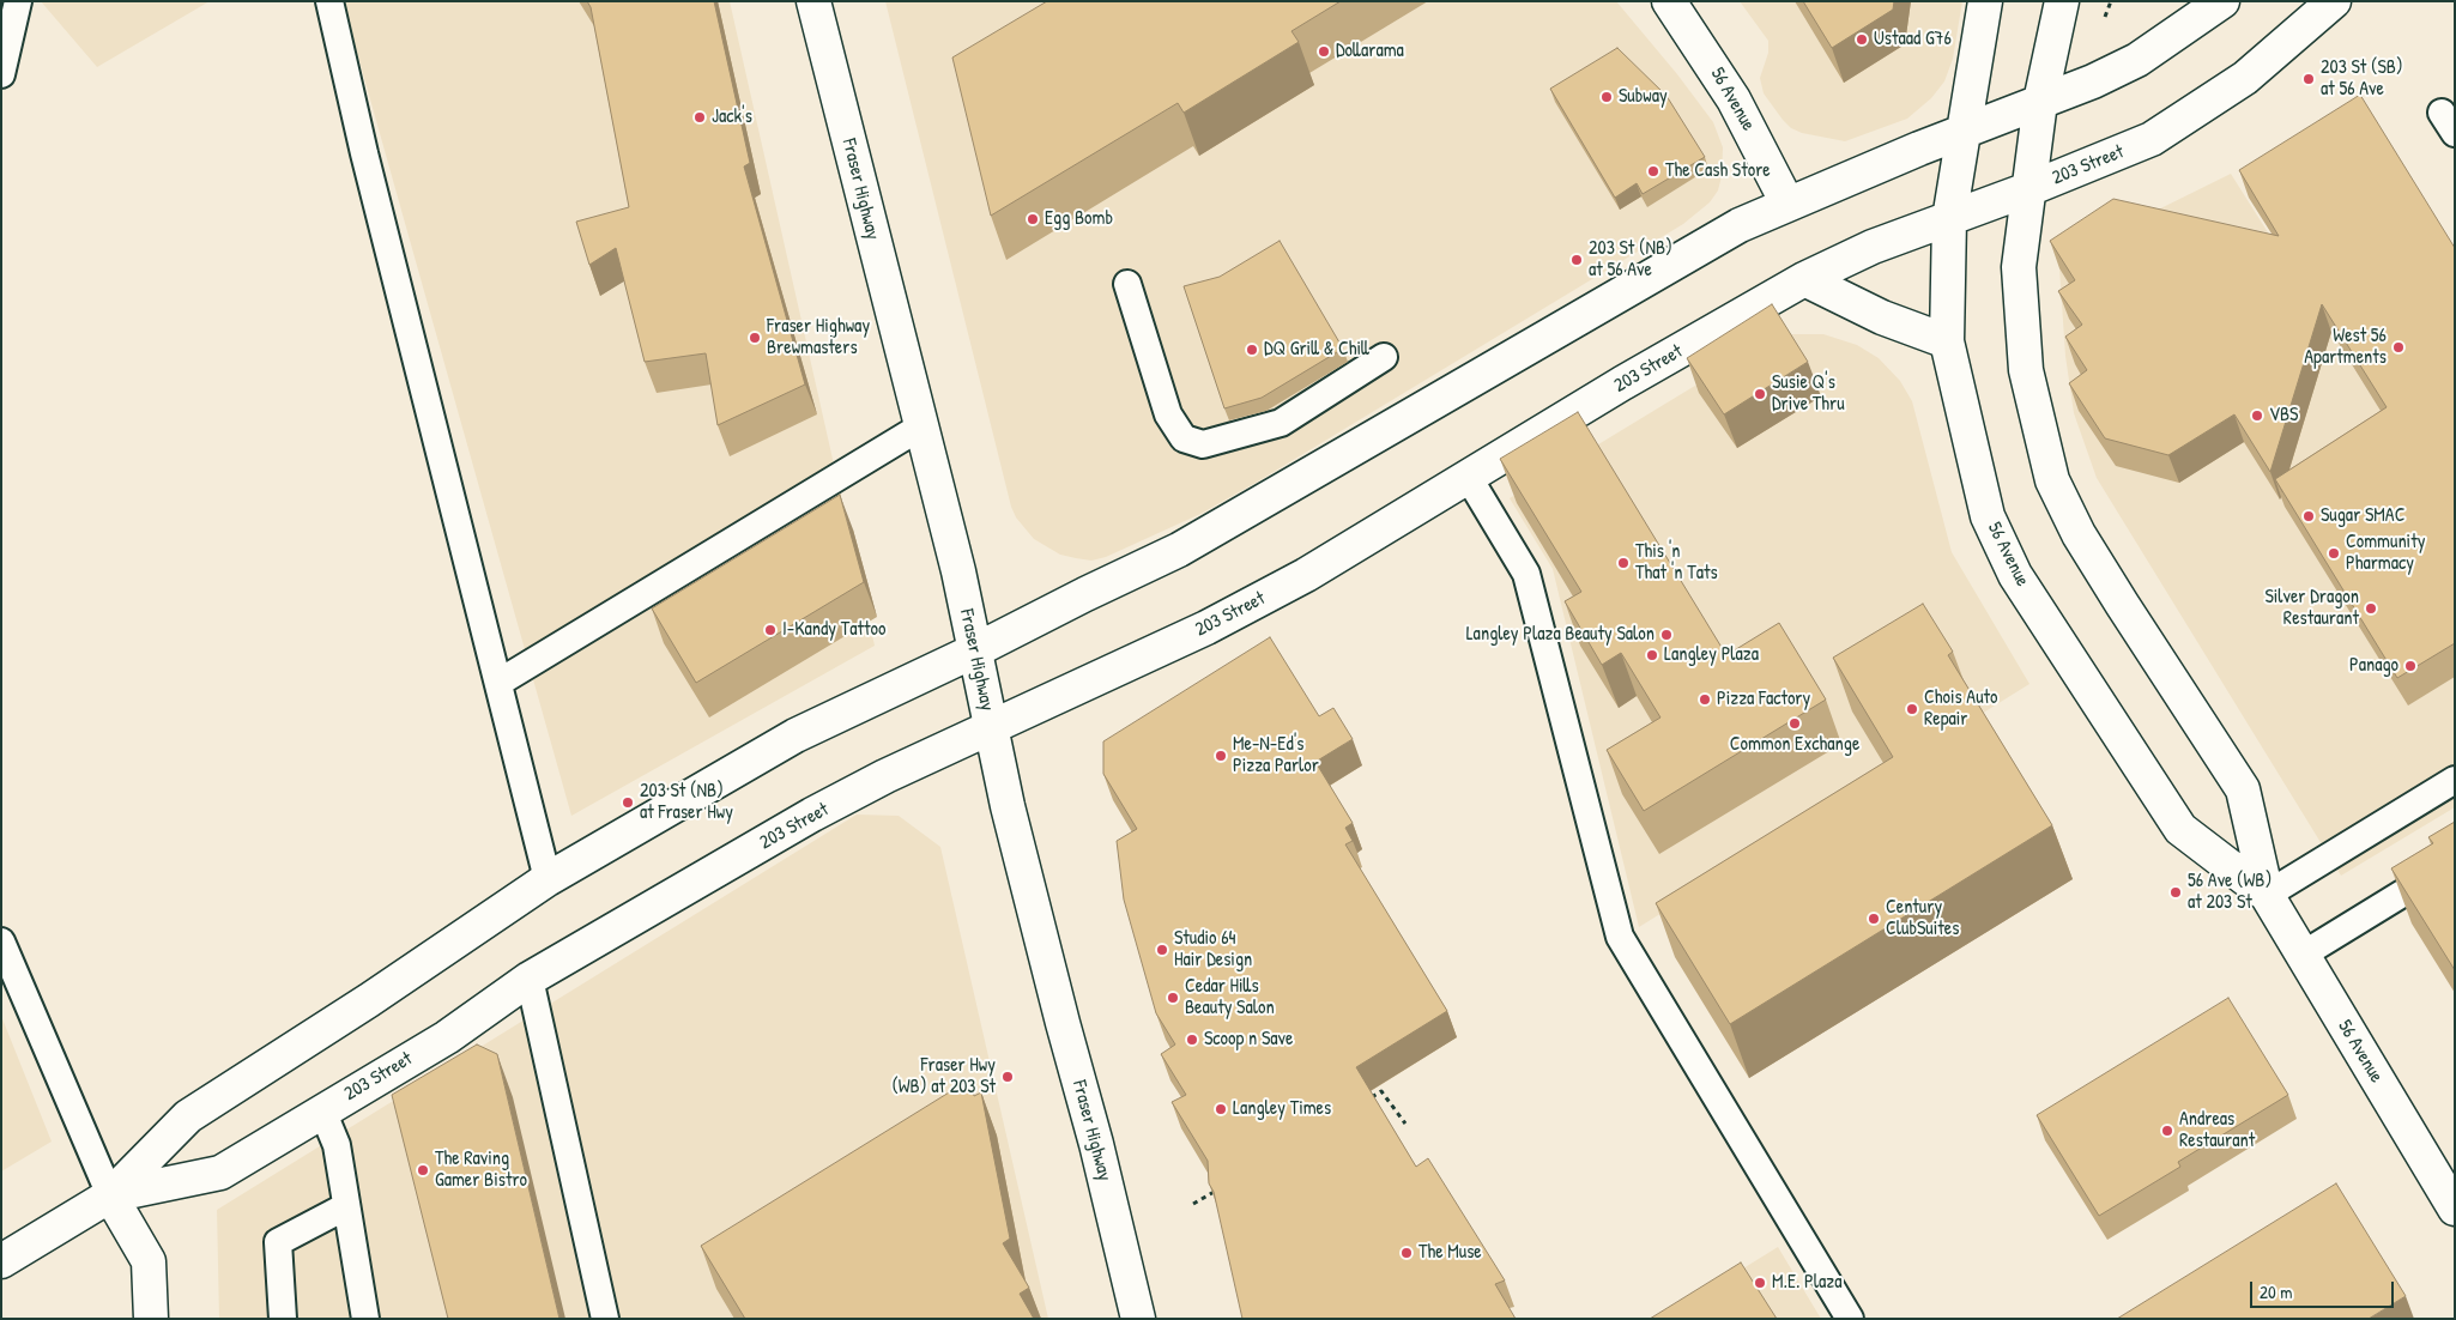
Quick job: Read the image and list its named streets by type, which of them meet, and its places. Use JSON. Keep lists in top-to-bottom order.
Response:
{
  "streets": {
    "main road": ["56 Avenue", "203 Street", "Fraser Highway"]
  },
  "crossings": [
    ["56 Avenue", "203 Street"],
    ["203 Street", "Fraser Highway"]
  ],
  "places": [
    "Ustaad G76",
    "Dollarama",
    "203 St (SB) at 56 Ave",
    "Subway",
    "Jack's",
    "The Cash Store",
    "Egg Bomb",
    "203 St (NB) at 56 Ave",
    "Fraser Highway Brewmasters",
    "West 56 Apartments",
    "DQ Grill & Chill",
    "Susie Q's Drive Thru",
    "VBS",
    "Sugar SMAC",
    "Community Pharmacy",
    "This 'n That 'n Tats",
    "Silver Dragon Restaurant",
    "I-Kandy Tattoo",
    "Langley Plaza Beauty Salon",
    "Langley Plaza",
    "Panago",
    "Pizza Factory",
    "Chois Auto Repair",
    "Common Exchange",
    "Me-N-Ed's Pizza Parlor",
    "203 St (NB) at Fraser Hwy",
    "56 Ave (WB) at 203 St",
    "Century ClubSuites",
    "Studio 64 Hair Design",
    "Cedar Hills Beauty Salon",
    "Scoop n Save",
    "Fraser Hwy (WB) at 203 St",
    "Langley Times",
    "Andreas Restaurant",
    "The Raving Gamer Bistro",
    "The Muse",
    "M.E. Plaza"
  ],
  "scale_bar": "20 m"
}
